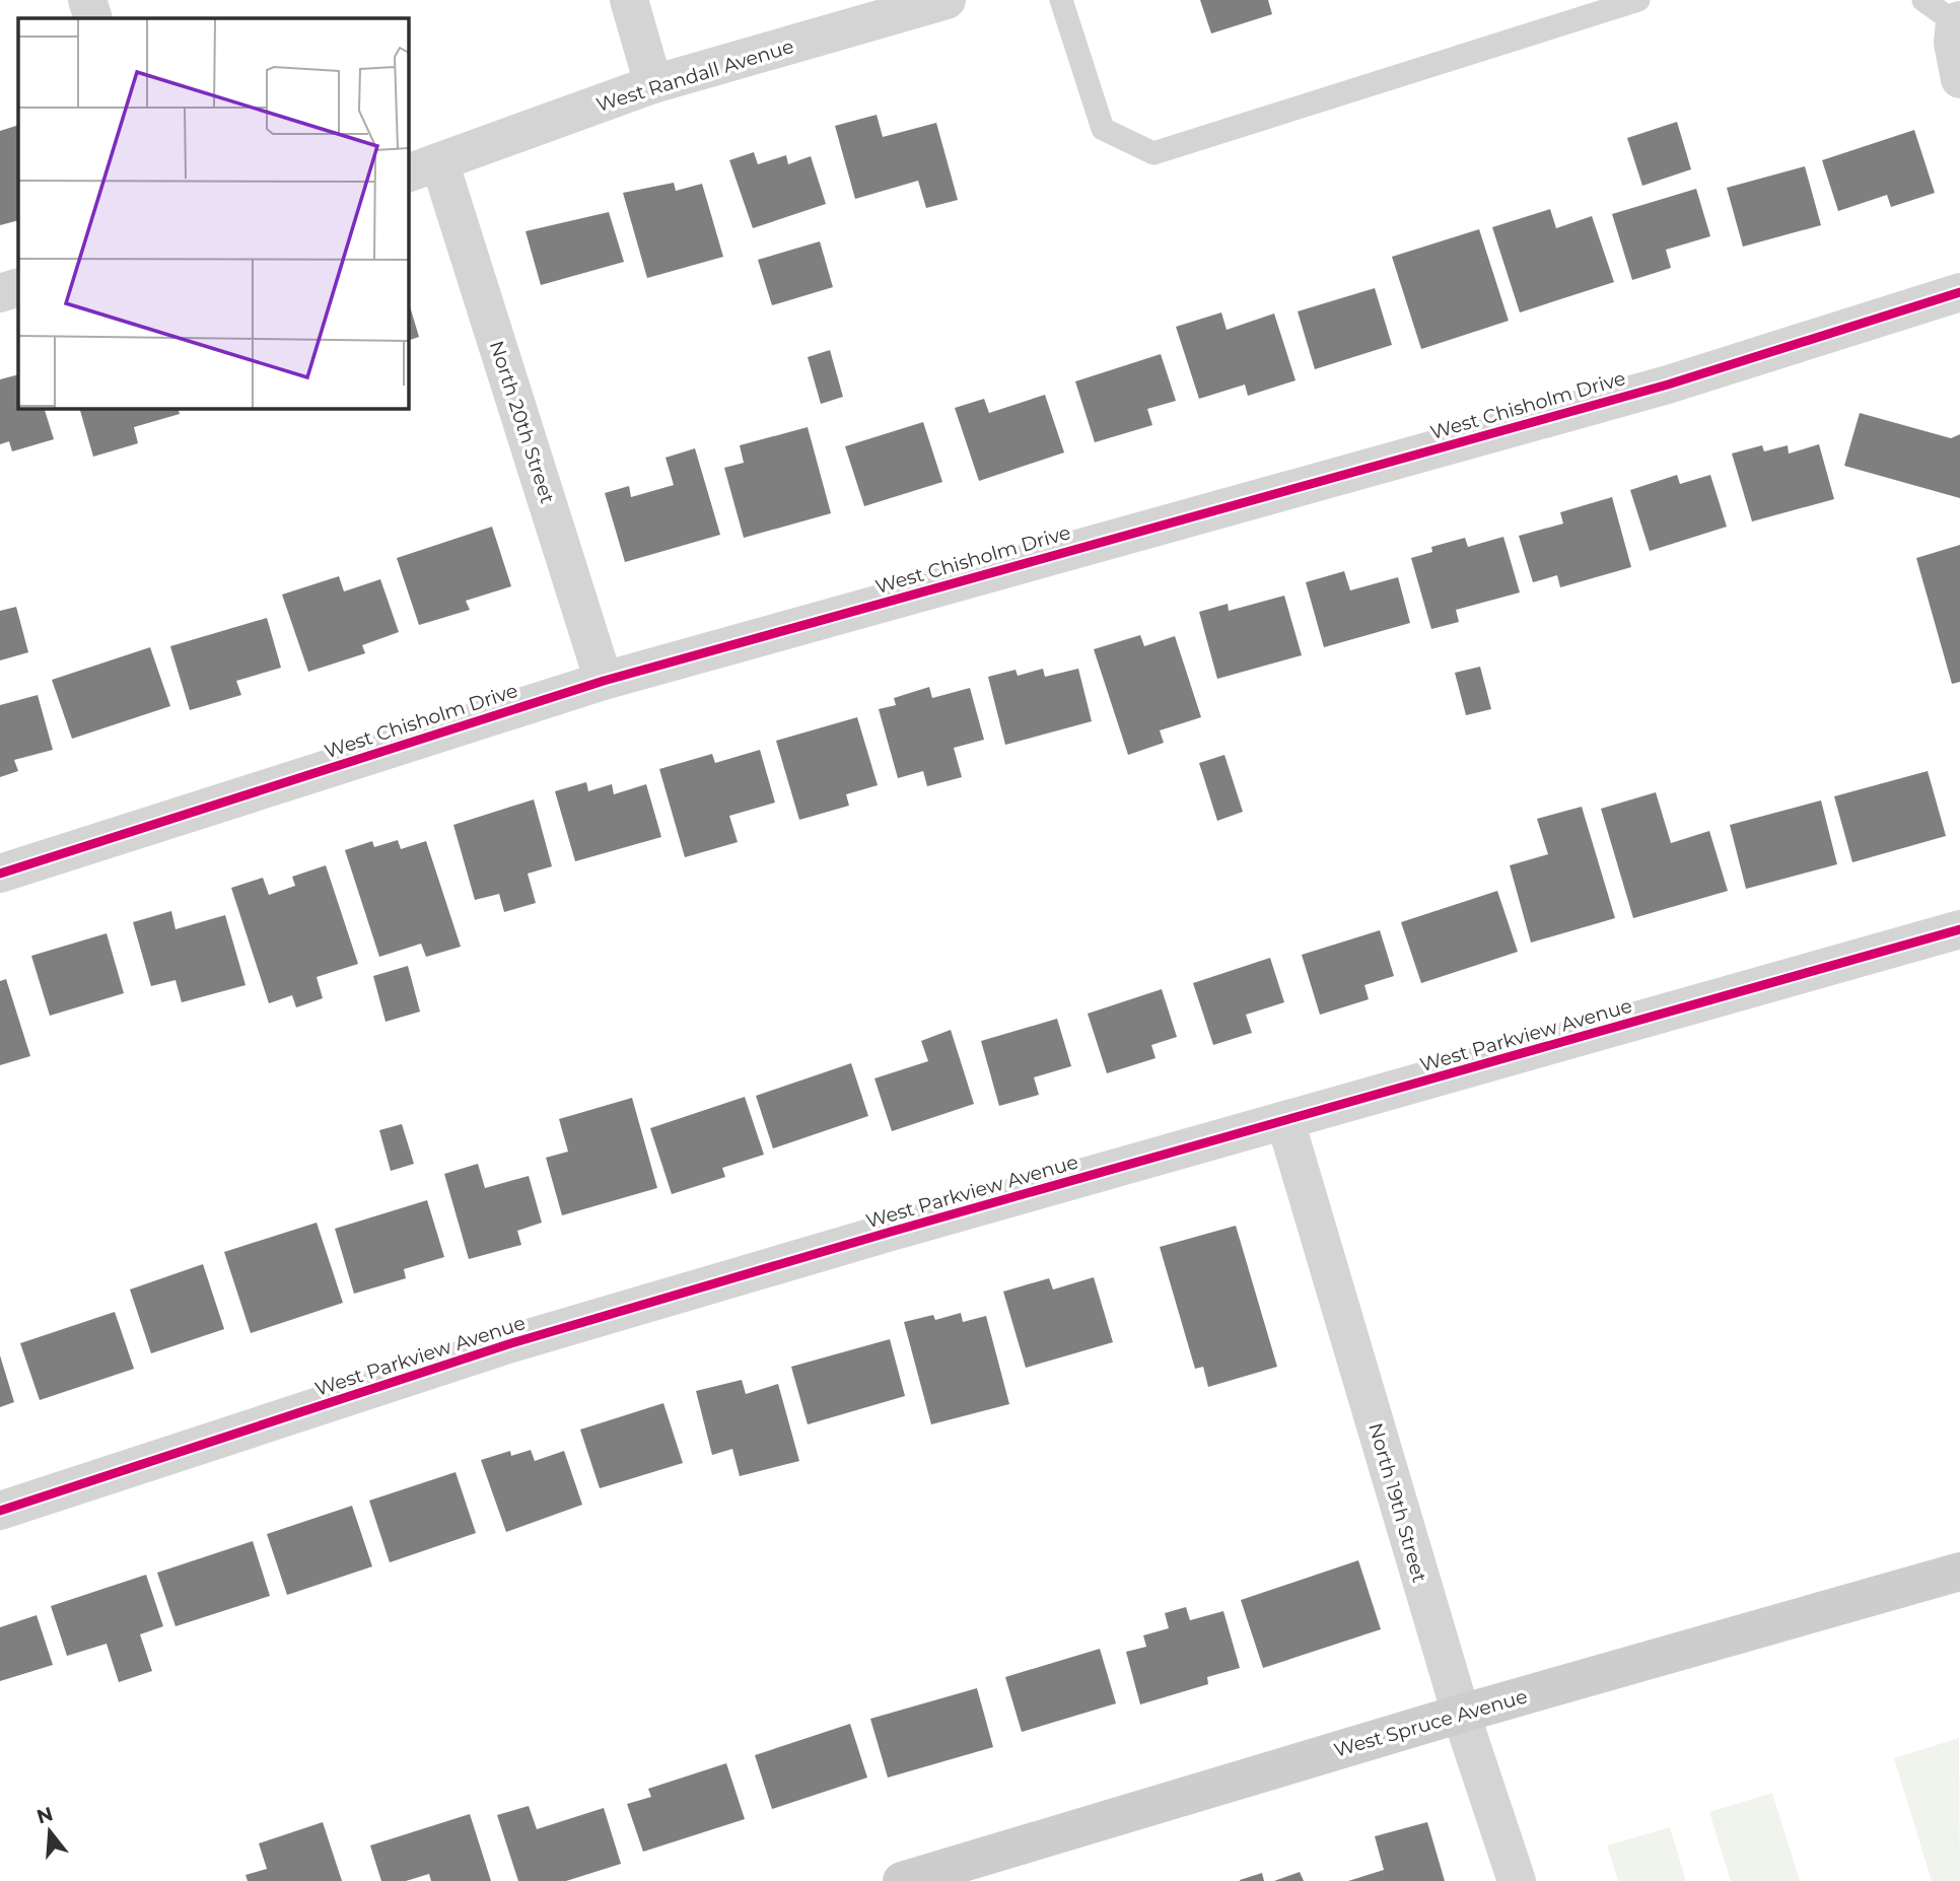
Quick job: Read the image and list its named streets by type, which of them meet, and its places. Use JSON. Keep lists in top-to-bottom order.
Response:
{
  "streets": {
    "street": [
      "West Randall Avenue",
      "West Chisholm Drive",
      "North 20th Street",
      "West Parkview Avenue",
      "North 19th Street",
      "West Spruce Avenue"
    ]
  },
  "crossings": [
    ["West Randall Avenue", "North 20th Street"],
    ["West Chisholm Drive", "North 20th Street"],
    ["West Parkview Avenue", "North 19th Street"],
    ["North 19th Street", "West Spruce Avenue"]
  ],
  "north": "top"
}
